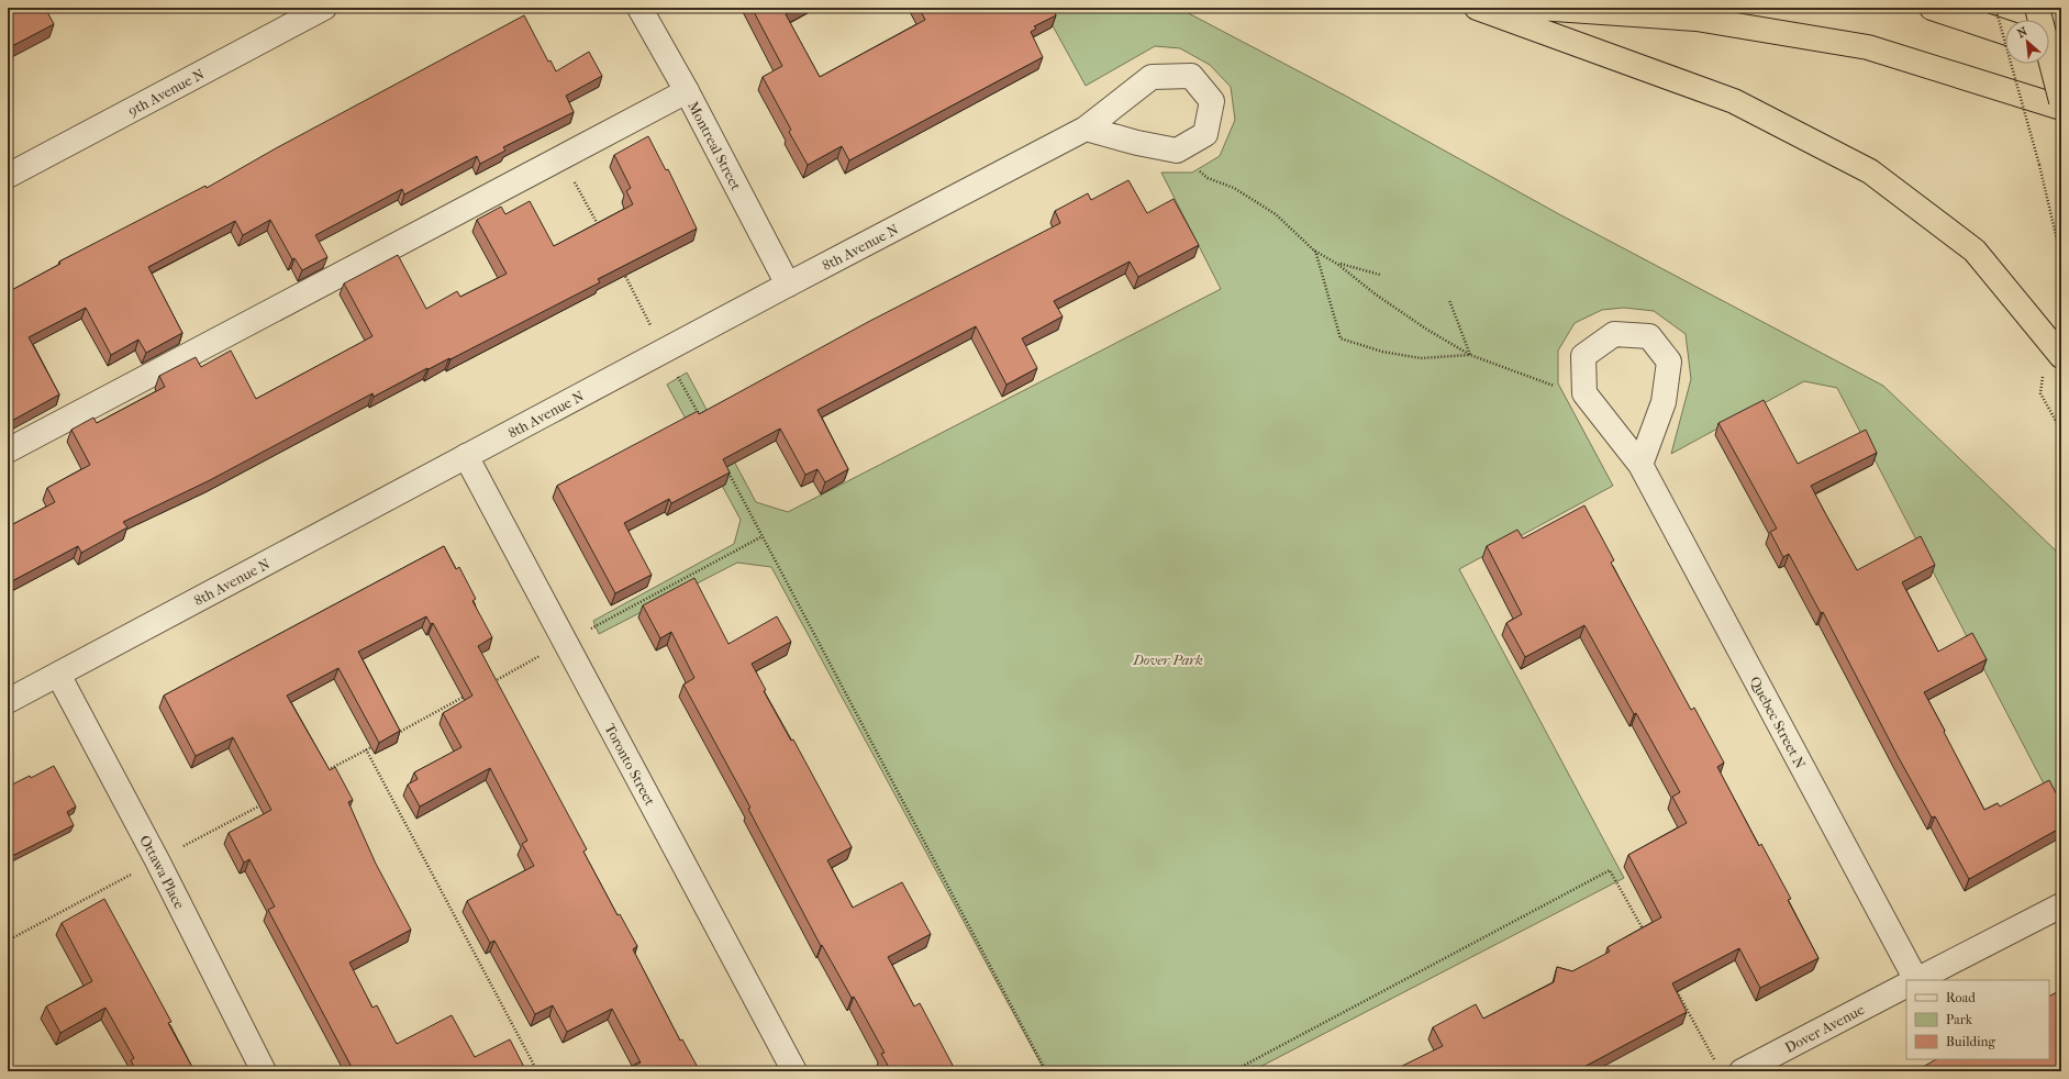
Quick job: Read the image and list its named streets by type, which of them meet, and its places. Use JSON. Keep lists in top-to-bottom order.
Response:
{
  "streets": {
    "street": [
      "9th Avenue N",
      "Montreal Street",
      "8th Avenue N",
      "Quebec Street N",
      "Toronto Street",
      "Ottawa Place",
      "Dover Avenue"
    ]
  },
  "crossings": [
    ["Montreal Street", "8th Avenue N"],
    ["8th Avenue N", "Toronto Street"],
    ["8th Avenue N", "Ottawa Place"]
  ],
  "parks": ["Dover Park"],
  "legend": ["Road", "Park", "Building"],
  "north": "top left"
}
